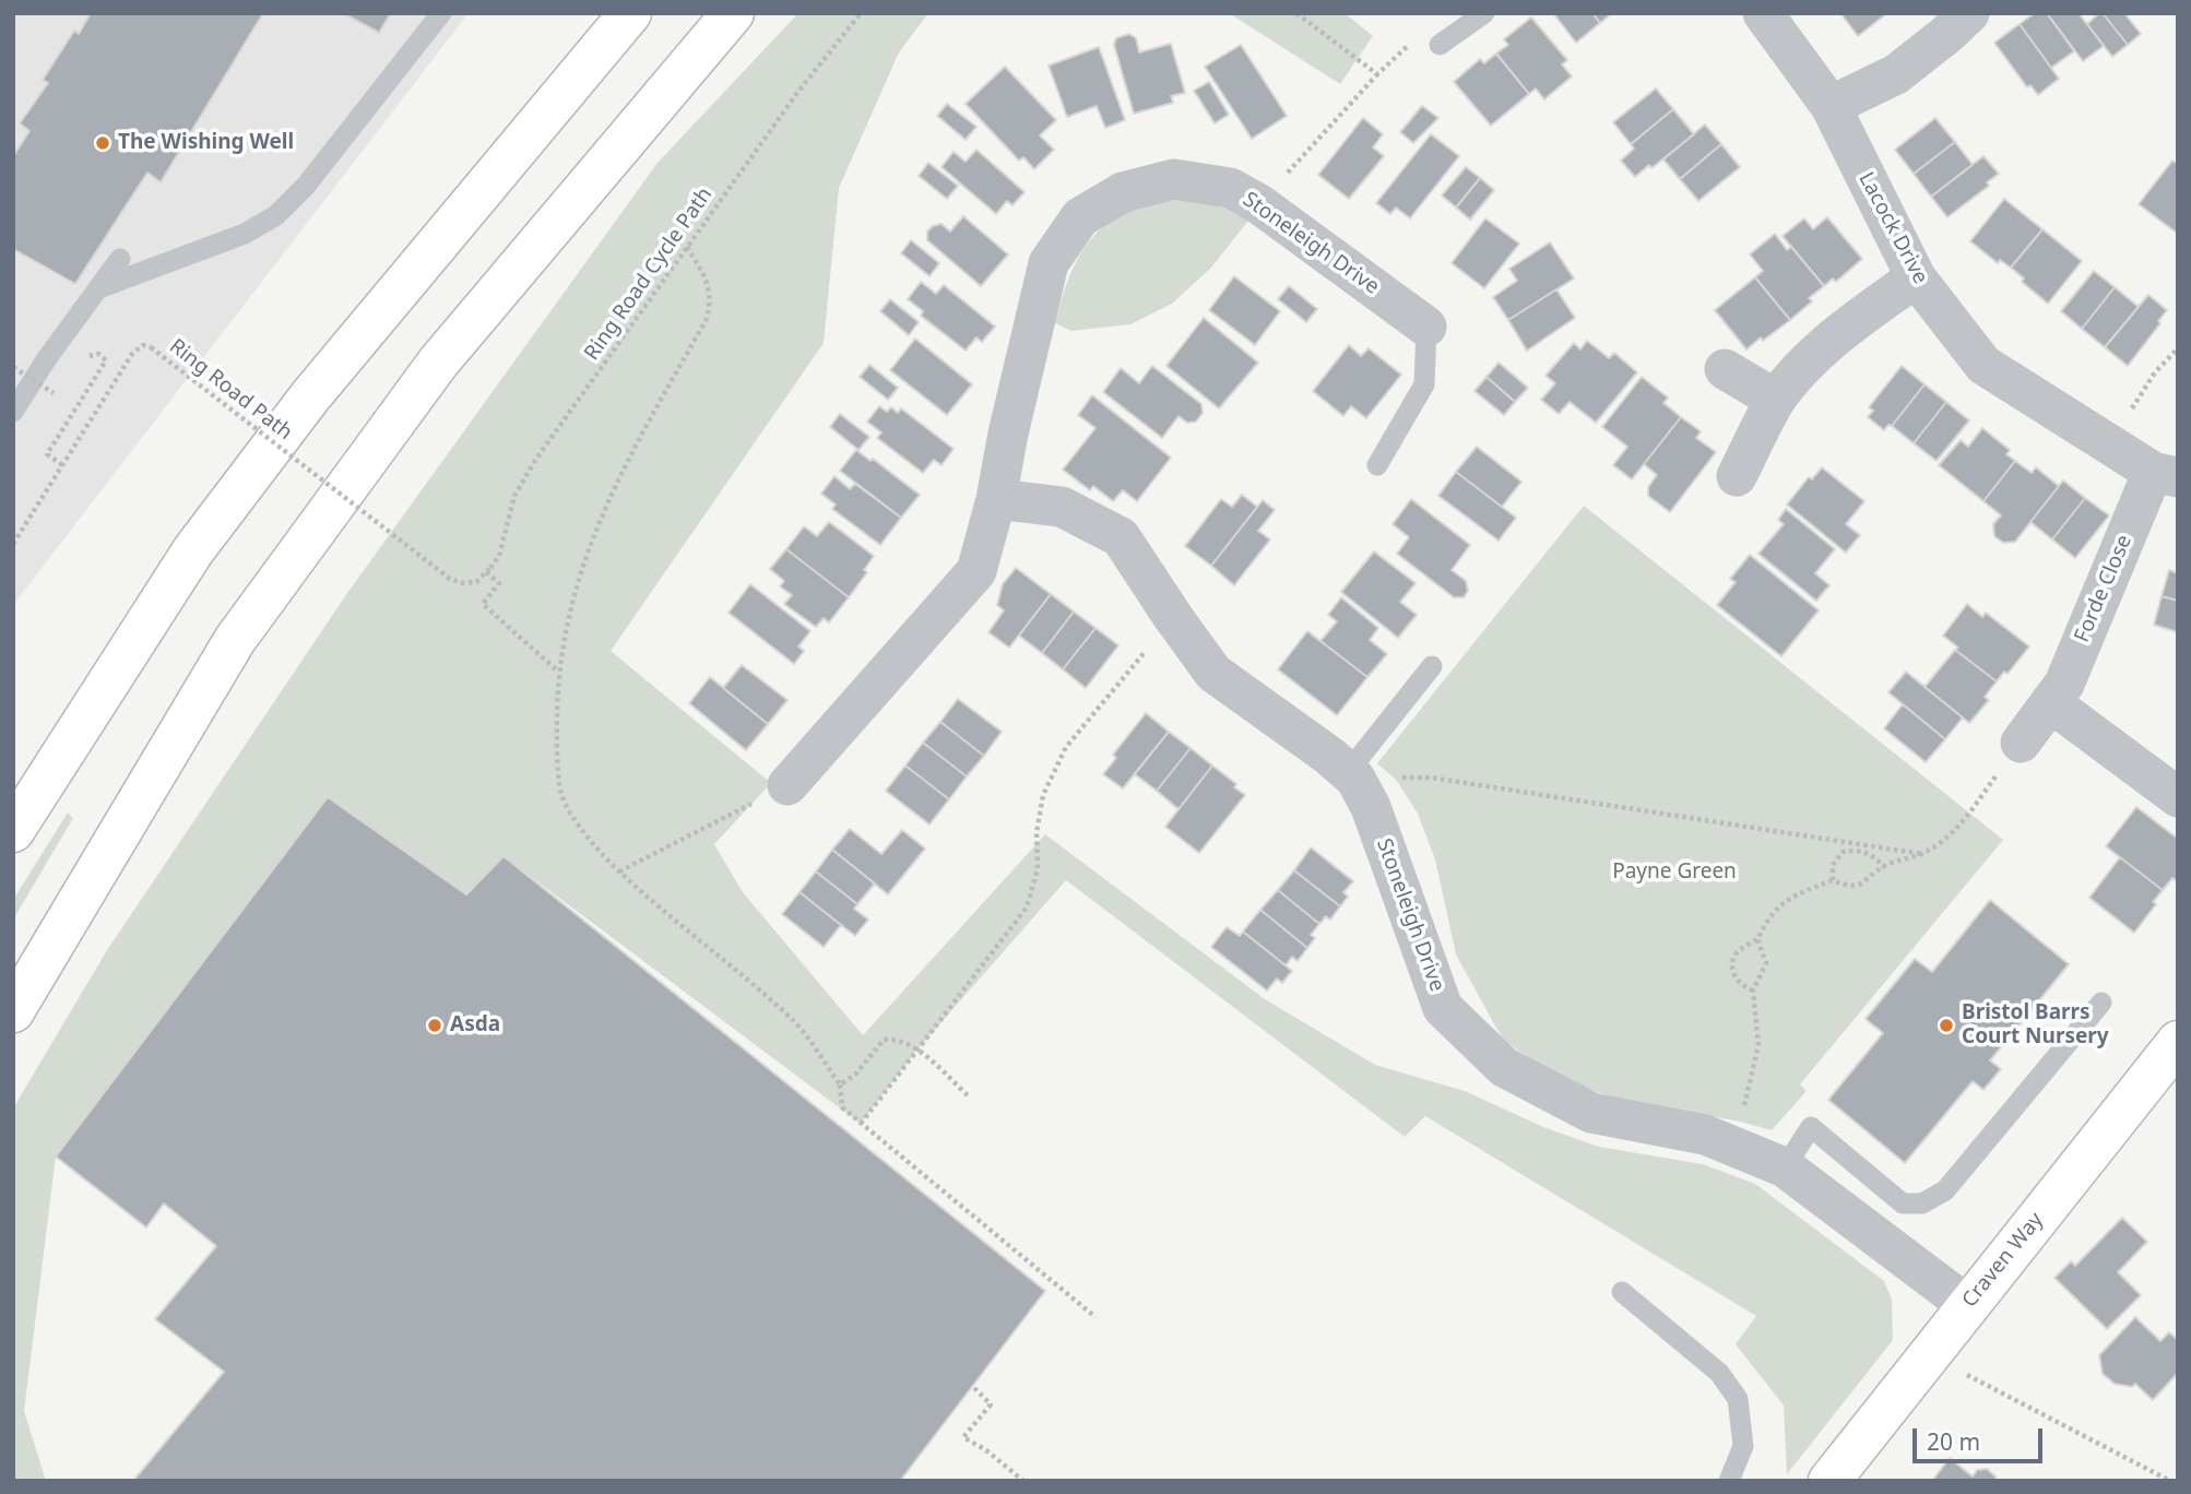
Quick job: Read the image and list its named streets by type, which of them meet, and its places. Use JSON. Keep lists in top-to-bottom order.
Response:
{
  "streets": {
    "main road": ["Craven Way"],
    "street": ["Lacock Drive", "Stoneleigh Drive", "Forde Close"],
    "path": ["Ring Road Cycle Path", "Ring Road Path"]
  },
  "crossings": [
    ["Lacock Drive", "Forde Close"],
    ["Stoneleigh Drive", "Craven Way"],
    ["Ring Road Cycle Path", "Ring Road Path"]
  ],
  "parks": ["Payne Green"],
  "places": ["The Wishing Well", "Asda", "Bristol Barrs Court Nursery"],
  "scale_bar": "20 m"
}
